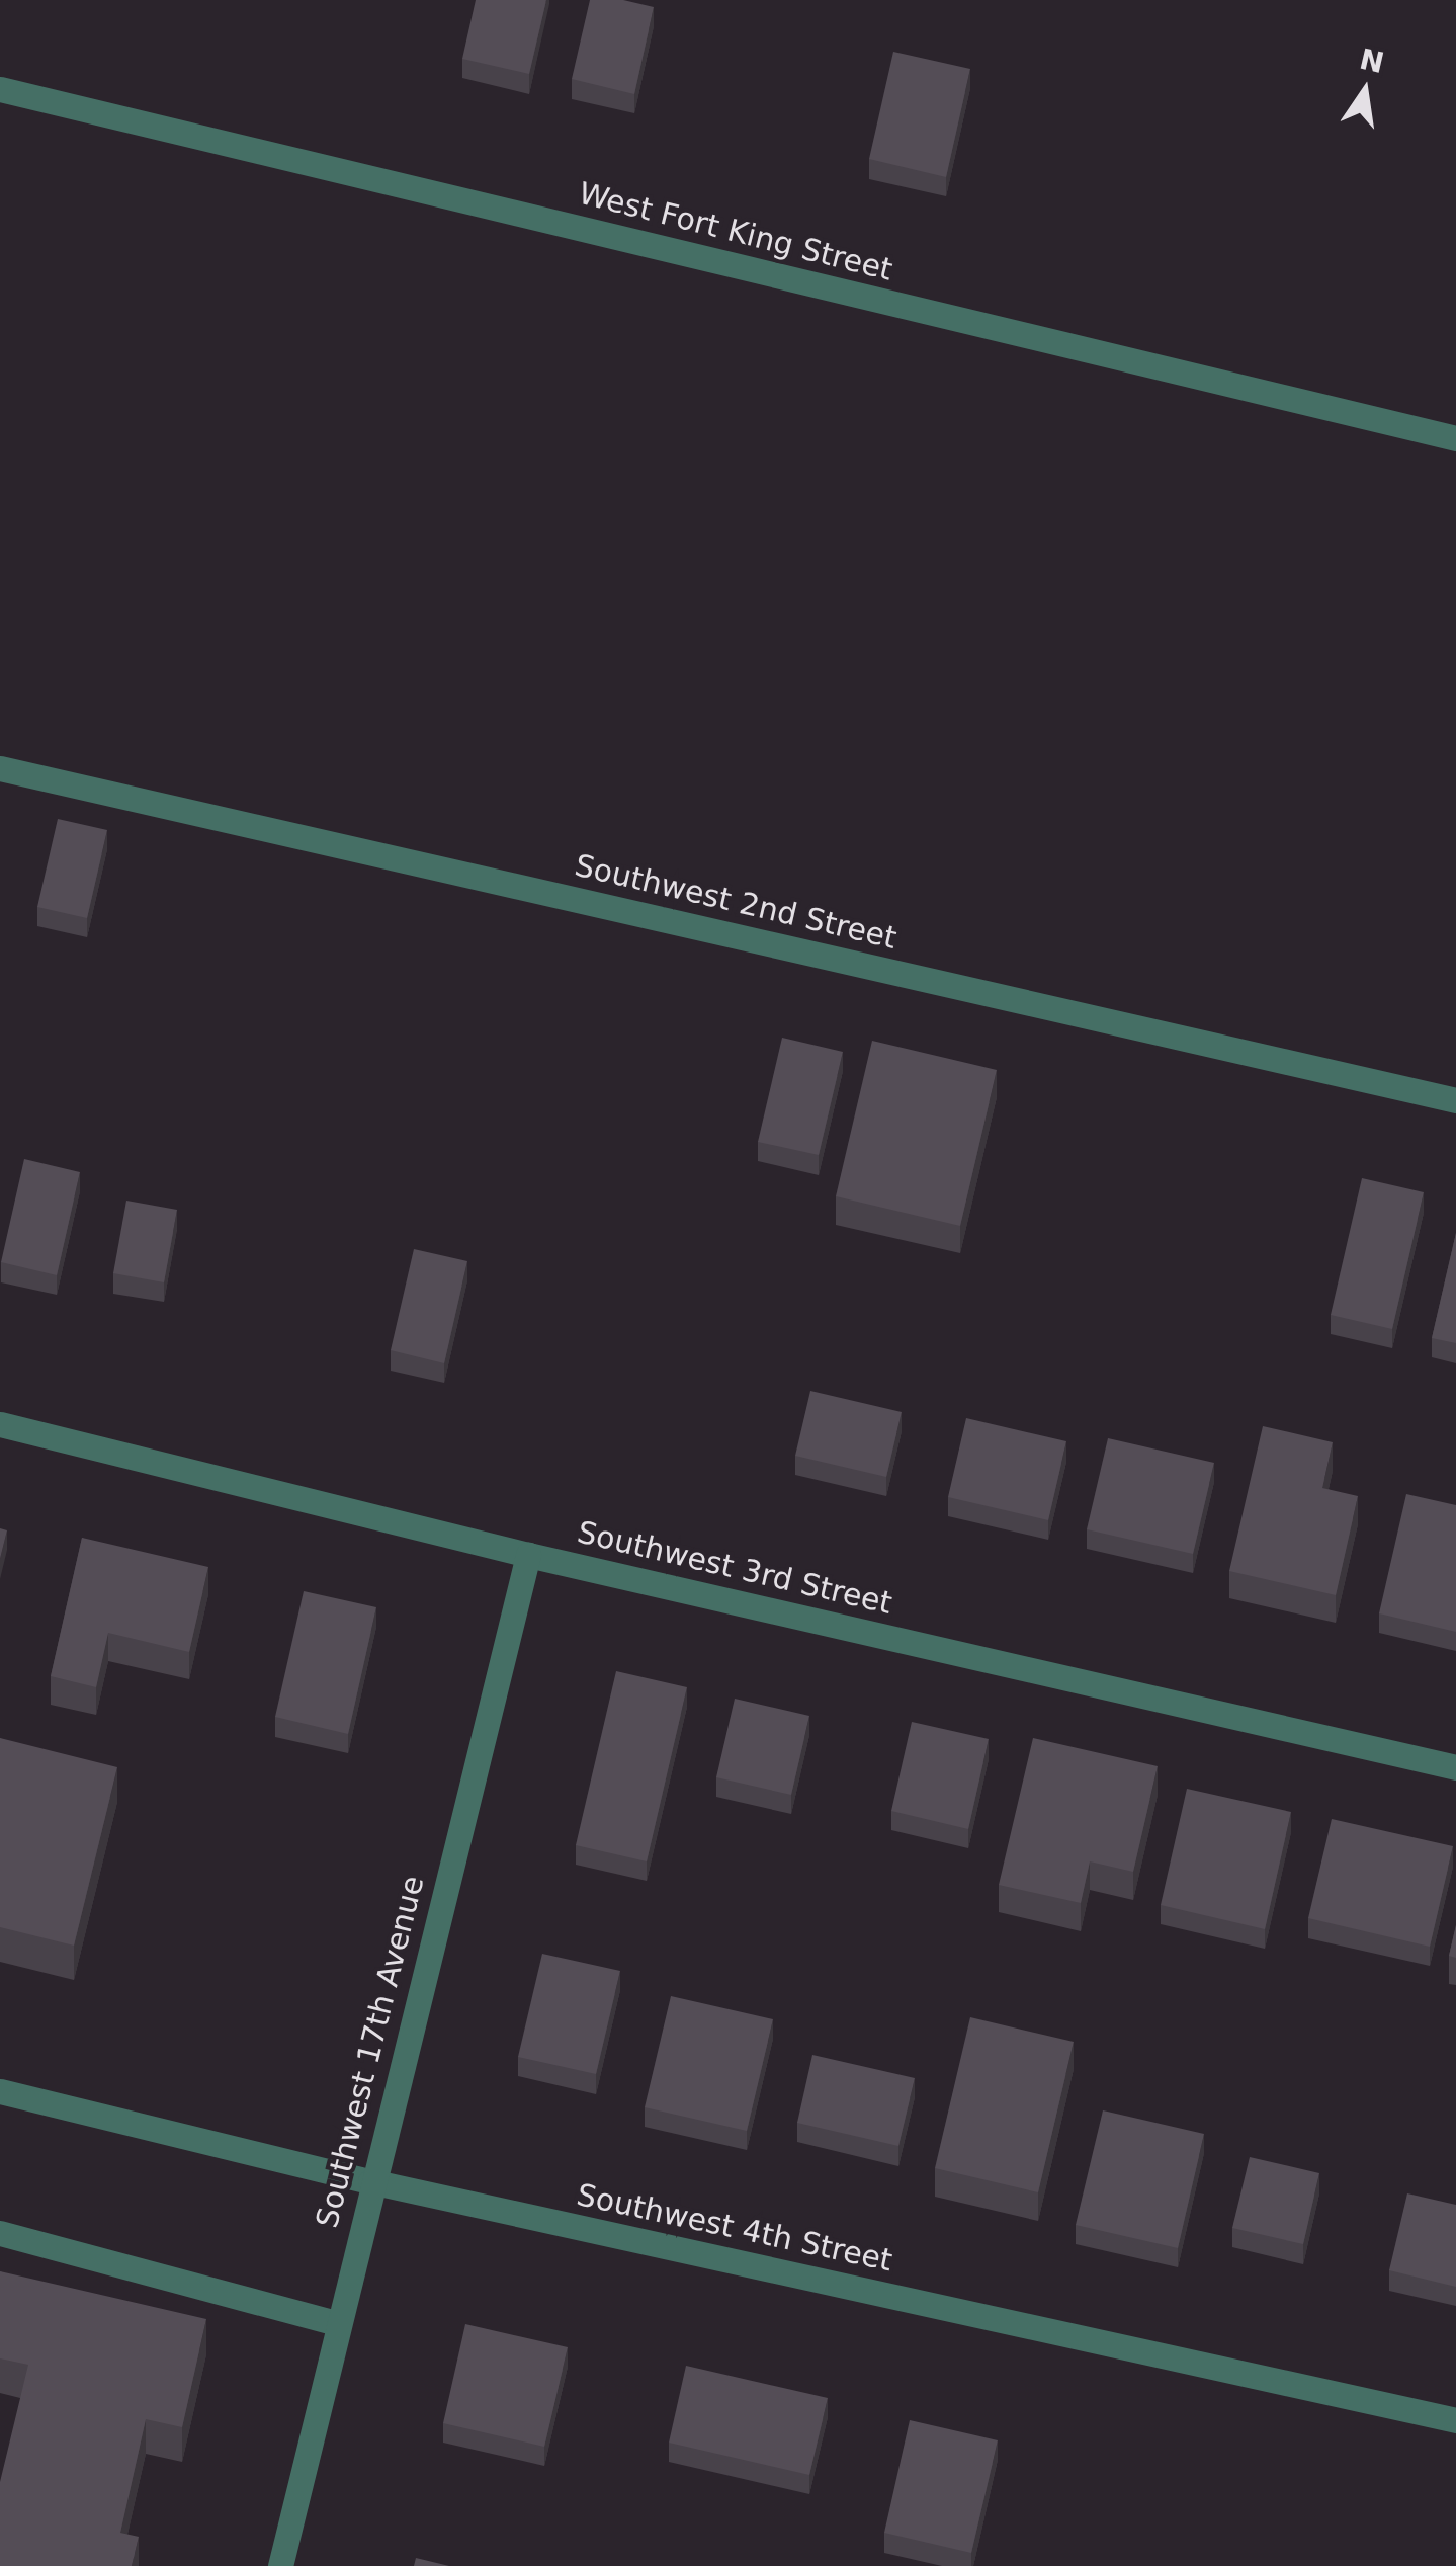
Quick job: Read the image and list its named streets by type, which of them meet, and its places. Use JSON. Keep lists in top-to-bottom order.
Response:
{
  "streets": {
    "street": [
      "West Fort King Street",
      "Southwest 2nd Street",
      "Southwest 3rd Street",
      "Southwest 17th Avenue",
      "Southwest 4th Street"
    ]
  },
  "crossings": [
    ["Southwest 3rd Street", "Southwest 17th Avenue"],
    ["Southwest 17th Avenue", "Southwest 4th Street"]
  ],
  "north": "top"
}
